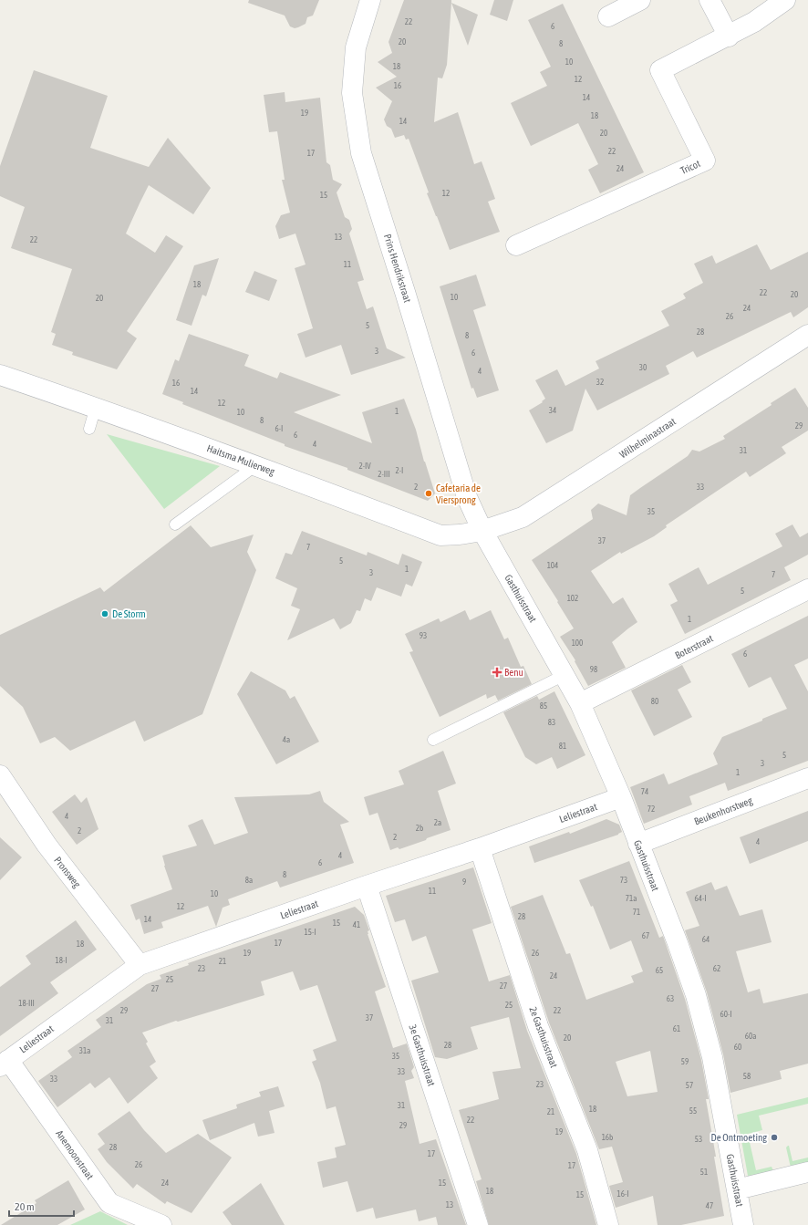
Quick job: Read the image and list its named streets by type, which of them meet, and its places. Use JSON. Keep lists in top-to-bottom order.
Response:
{
  "streets": {
    "street": [
      "Tricot",
      "Prins Hendrikstraat",
      "Wilhelminastraat",
      "Haitsma Mulierweg",
      "Gasthuisstraat",
      "Boterstraat",
      "Beukenhorstweg",
      "Leliestraat",
      "Pronsweg",
      "2e Gasthuisstraat",
      "3e Gasthuisstraat",
      "Anemoonstraat"
    ]
  },
  "crossings": [
    ["Prins Hendrikstraat", "Wilhelminastraat"],
    ["Prins Hendrikstraat", "Haitsma Mulierweg"],
    ["Prins Hendrikstraat", "Gasthuisstraat"],
    ["Wilhelminastraat", "Haitsma Mulierweg"],
    ["Wilhelminastraat", "Gasthuisstraat"],
    ["Haitsma Mulierweg", "Gasthuisstraat"],
    ["Gasthuisstraat", "Boterstraat"],
    ["Gasthuisstraat", "Beukenhorstweg"],
    ["Gasthuisstraat", "Leliestraat"],
    ["Leliestraat", "Pronsweg"],
    ["Leliestraat", "2e Gasthuisstraat"],
    ["Leliestraat", "3e Gasthuisstraat"],
    ["Leliestraat", "Anemoonstraat"]
  ],
  "places": {
    "other": ["Cafetaria de Viersprong", "De Storm", "De Ontmoeting"],
    "health": ["Benu"]
  },
  "house_numbers": [
    "22",
    "6",
    "20",
    "8",
    "10",
    "18",
    "12",
    "16",
    "14",
    "19",
    "18",
    "14",
    "20",
    "22",
    "17",
    "24",
    "12",
    "15",
    "13",
    "22",
    "11",
    "18",
    "22",
    "20",
    "10",
    "20",
    "24",
    "26",
    "5",
    "28",
    "8",
    "3",
    "6",
    "30",
    "4",
    "32",
    "16",
    "14",
    "12",
    "34",
    "1",
    "10",
    "8",
    "29",
    "6-I",
    "6",
    "4",
    "31",
    "2-IV",
    "2-I",
    "2-III",
    "2",
    "33",
    "35",
    "37",
    "7",
    "5",
    "104",
    "1",
    "3",
    "7",
    "5",
    "102",
    "1",
    "93",
    "100",
    "6",
    "98",
    "80",
    "85",
    "83",
    "4a",
    "81",
    "5",
    "3",
    "1",
    "74",
    "72",
    "4",
    "2a",
    "2b",
    "2",
    "2",
    "4",
    "4",
    "6",
    "8",
    "8a",
    "73",
    "9",
    "11",
    "10",
    "71a",
    "64-I",
    "12",
    "71",
    "28",
    "14",
    "15",
    "41",
    "15-I",
    "67",
    "64",
    "17",
    "18",
    "19",
    "26",
    "18-I",
    "21",
    "23",
    "62",
    "65",
    "24",
    "25",
    "27",
    "27",
    "63",
    "18-III",
    "25",
    "29",
    "22",
    "60-I",
    "37",
    "31",
    "61",
    "60a",
    "20",
    "28",
    "60",
    "31a",
    "35",
    "59",
    "33",
    "58",
    "33",
    "23",
    "57",
    "31",
    "18",
    "55",
    "21",
    "22",
    "29",
    "19",
    "16b",
    "53",
    "28",
    "17",
    "26",
    "17",
    "51",
    "24",
    "15",
    "18",
    "16-I",
    "15",
    "13",
    "47"
  ],
  "scale_bar": "20 m"
}
